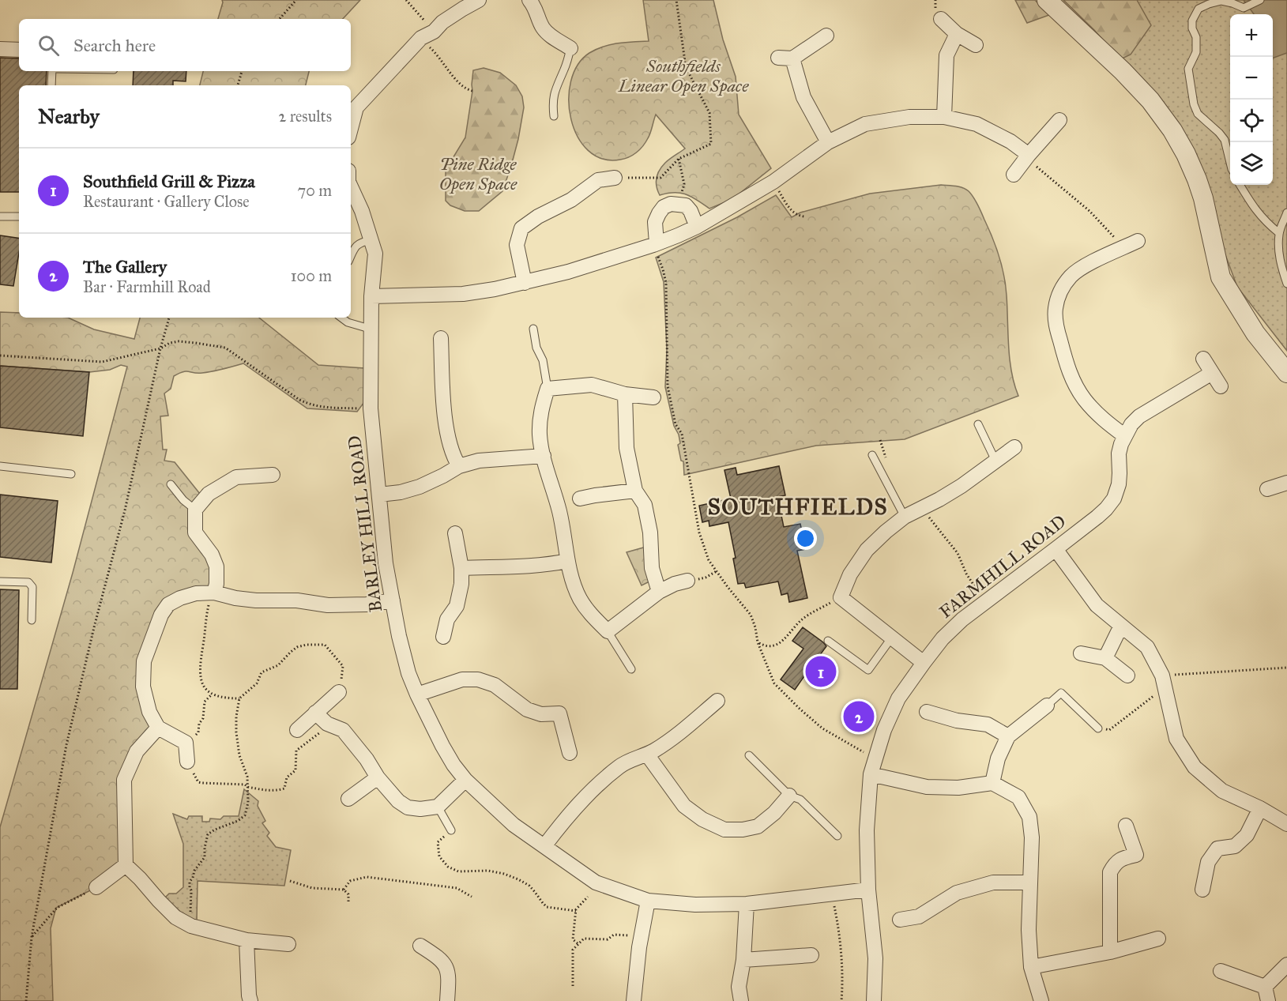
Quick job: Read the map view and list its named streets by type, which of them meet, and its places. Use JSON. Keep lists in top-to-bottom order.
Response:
{
  "streets": {
    "street": ["BARLEY HILL ROAD", "FARMHILL ROAD"]
  },
  "crossings": [
    ["BARLEY HILL ROAD", "FARMHILL ROAD"]
  ],
  "districts": ["SOUTHFIELDS"],
  "parks": ["Southfields Linear Open Space", "Pine Ridge Open Space"],
  "page": {
    "map_buttons": ["+", "−"],
    "search": "Search here",
    "heading": ["Nearby", "2 results"],
    "list": [
      {
        "mark": "1",
        "name": "Southfield Grill & Pizza",
        "note": "Restaurant · Gallery Close",
        "value": "70 m"
      },
      {
        "mark": "2",
        "name": "The Gallery",
        "note": "Bar · Farmhill Road",
        "value": "100 m"
      }
    ],
    "pins": ["1", "2"]
  }
}
